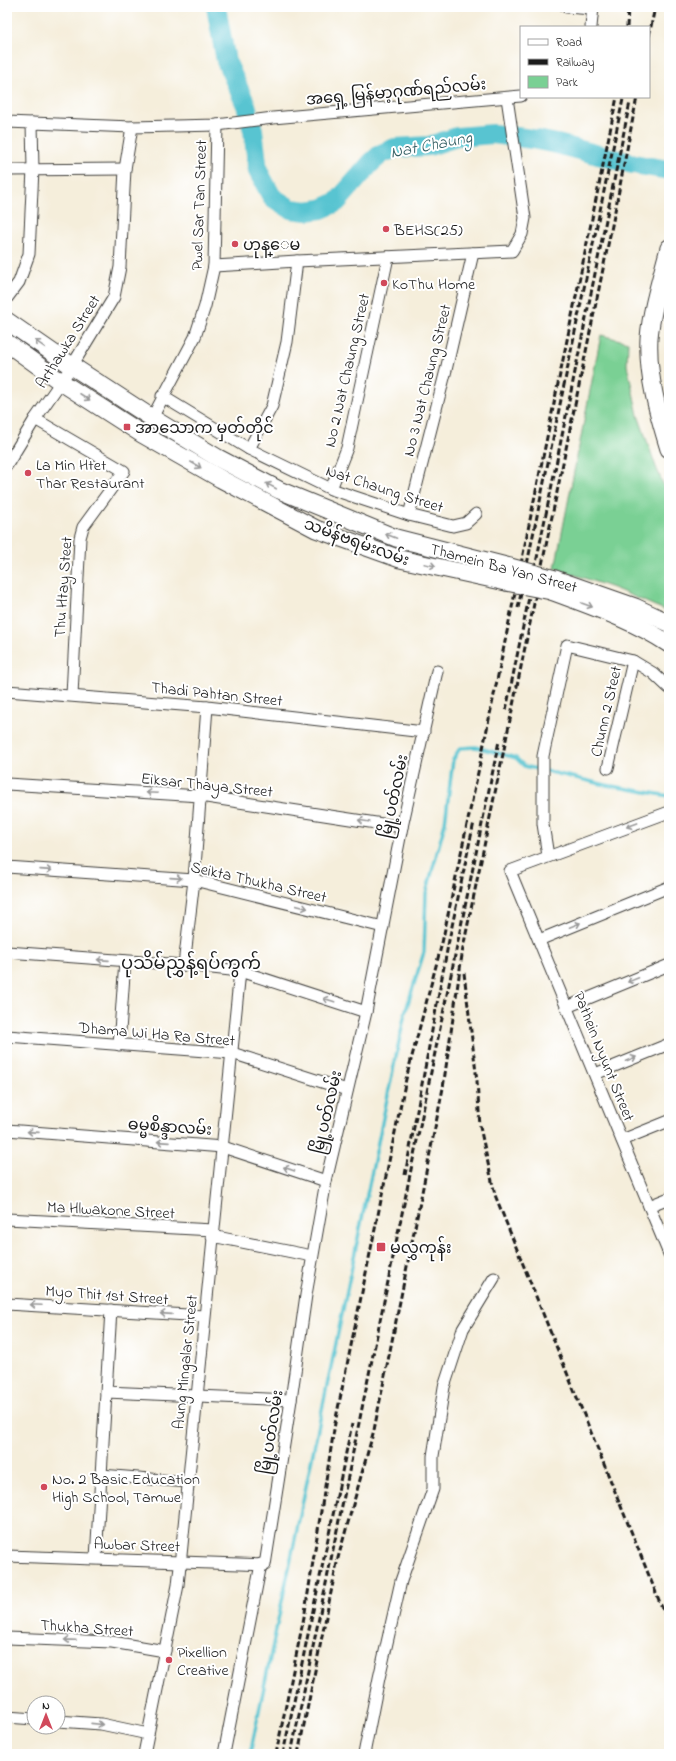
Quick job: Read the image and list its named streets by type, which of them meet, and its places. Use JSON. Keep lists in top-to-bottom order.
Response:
{
  "streets": {
    "main road": ["သမိန်ဗရမ်းလမ်း", "Thamein Ba Yan Street"],
    "street": [
      "အရှေ့ မြန်မာ့ဂုဏ်ရည်လမ်း",
      "Pwel Sar Tan Street",
      "Arthawka Street",
      "No 2 Nat Chaung Street",
      "No 3 Nat Chaung Street",
      "Nat Chaung Street",
      "Thu Htay Steet",
      "Thadi Pahtan Street",
      "Chunn 2 Steet",
      "Eiksar Thaya Street",
      "မြို့ပတ်လမ်း",
      "Seikta Thukha Street",
      "Dhama Wi Ha Ra Street",
      "Pathein Nyunt Street",
      "ဓမ္မစိန္ဒာလမ်း",
      "Ma Hlwakone Street",
      "Myo Thit 1st Street",
      "Aung Mingalar Street",
      "Awbar Street",
      "Thukha Street"
    ]
  },
  "crossings": [
    ["အရှေ့ မြန်မာ့ဂုဏ်ရည်လမ်း", "Pwel Sar Tan Street"],
    ["အရှေ့ မြန်မာ့ဂုဏ်ရည်လမ်း", "Arthawka Street"],
    ["Pwel Sar Tan Street", "Nat Chaung Street"],
    ["Pwel Sar Tan Street", "Thamein Ba Yan Street"],
    ["Arthawka Street", "သမိန်ဗရမ်းလမ်း"],
    ["Arthawka Street", "Thamein Ba Yan Street"],
    ["Arthawka Street", "Thu Htay Steet"],
    ["No 2 Nat Chaung Street", "Nat Chaung Street"],
    ["No 3 Nat Chaung Street", "Nat Chaung Street"],
    ["သမိန်ဗရမ်းလမ်း", "Thamein Ba Yan Street"],
    ["Thu Htay Steet", "Thadi Pahtan Street"],
    ["Thadi Pahtan Street", "မြို့ပတ်လမ်း"],
    ["Eiksar Thaya Street", "မြို့ပတ်လမ်း"],
    ["မြို့ပတ်လမ်း", "Seikta Thukha Street"],
    ["မြို့ပတ်လမ်း", "Dhama Wi Ha Ra Street"],
    ["မြို့ပတ်လမ်း", "ဓမ္မစိန္ဒာလမ်း"],
    ["မြို့ပတ်လမ်း", "Ma Hlwakone Street"],
    ["မြို့ပတ်လမ်း", "Awbar Street"],
    ["Dhama Wi Ha Ra Street", "Aung Mingalar Street"],
    ["ဓမ္မစိန္ဒာလမ်း", "Aung Mingalar Street"],
    ["Ma Hlwakone Street", "Aung Mingalar Street"],
    ["Myo Thit 1st Street", "Aung Mingalar Street"],
    ["Aung Mingalar Street", "Awbar Street"],
    ["Aung Mingalar Street", "Thukha Street"]
  ],
  "one_way": [
    "သမိန်ဗရမ်းလမ်း",
    "Thamein Ba Yan Street",
    "Eiksar Thaya Street",
    "ဓမ္မစိန္ဒာလမ်း"
  ],
  "districts": ["ပုသိမ်ညွှန့်ရပ်ကွက်"],
  "water": ["Nat Chaung"],
  "places": {
    "other": [
      "BEHS(25)",
      "ဟုန္ေမ",
      "KoThu Home",
      "La Min Htet Thar Restaurant",
      "No. 2 Basic Education High School, Tamwe",
      "Pixellion Creative"
    ],
    "transit": ["အာသောက မှတ်တိုင်", "မလွှကုန်း"]
  },
  "legend": ["Road", "Railway", "Park"],
  "north": "top"
}
